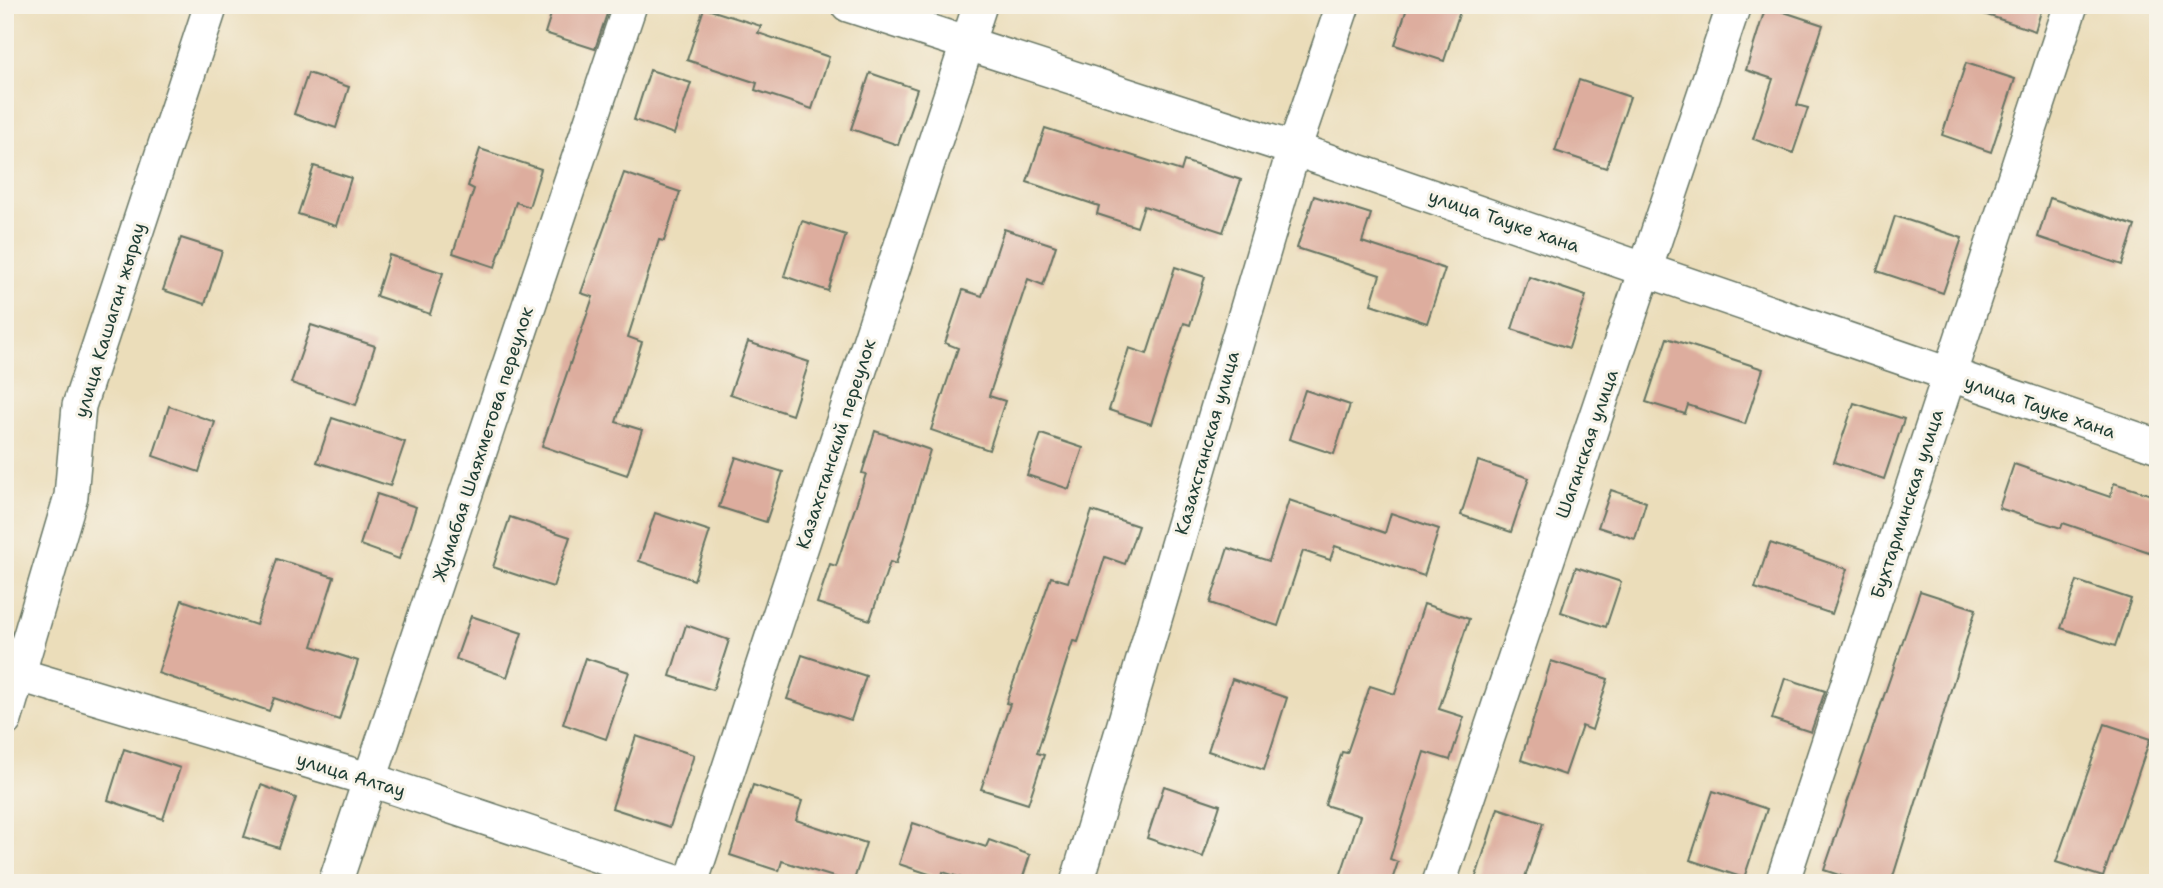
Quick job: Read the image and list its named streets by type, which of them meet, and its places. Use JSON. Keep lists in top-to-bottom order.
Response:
{
  "streets": {
    "street": [
      "улица Тауке хана",
      "улица Кашаган жырау",
      "Казахстанская улица",
      "Жумабая Шаяхметова переулок",
      "Казахстанский переулок",
      "Шаганская улица",
      "Бухтарминская улица",
      "улица Алтау"
    ]
  },
  "crossings": [
    ["улица Тауке хана", "Казахстанская улица"],
    ["улица Тауке хана", "Казахстанский переулок"],
    ["улица Тауке хана", "Шаганская улица"],
    ["улица Тауке хана", "Бухтарминская улица"],
    ["улица Кашаган жырау", "улица Алтау"],
    ["Жумабая Шаяхметова переулок", "улица Алтау"]
  ]
}
